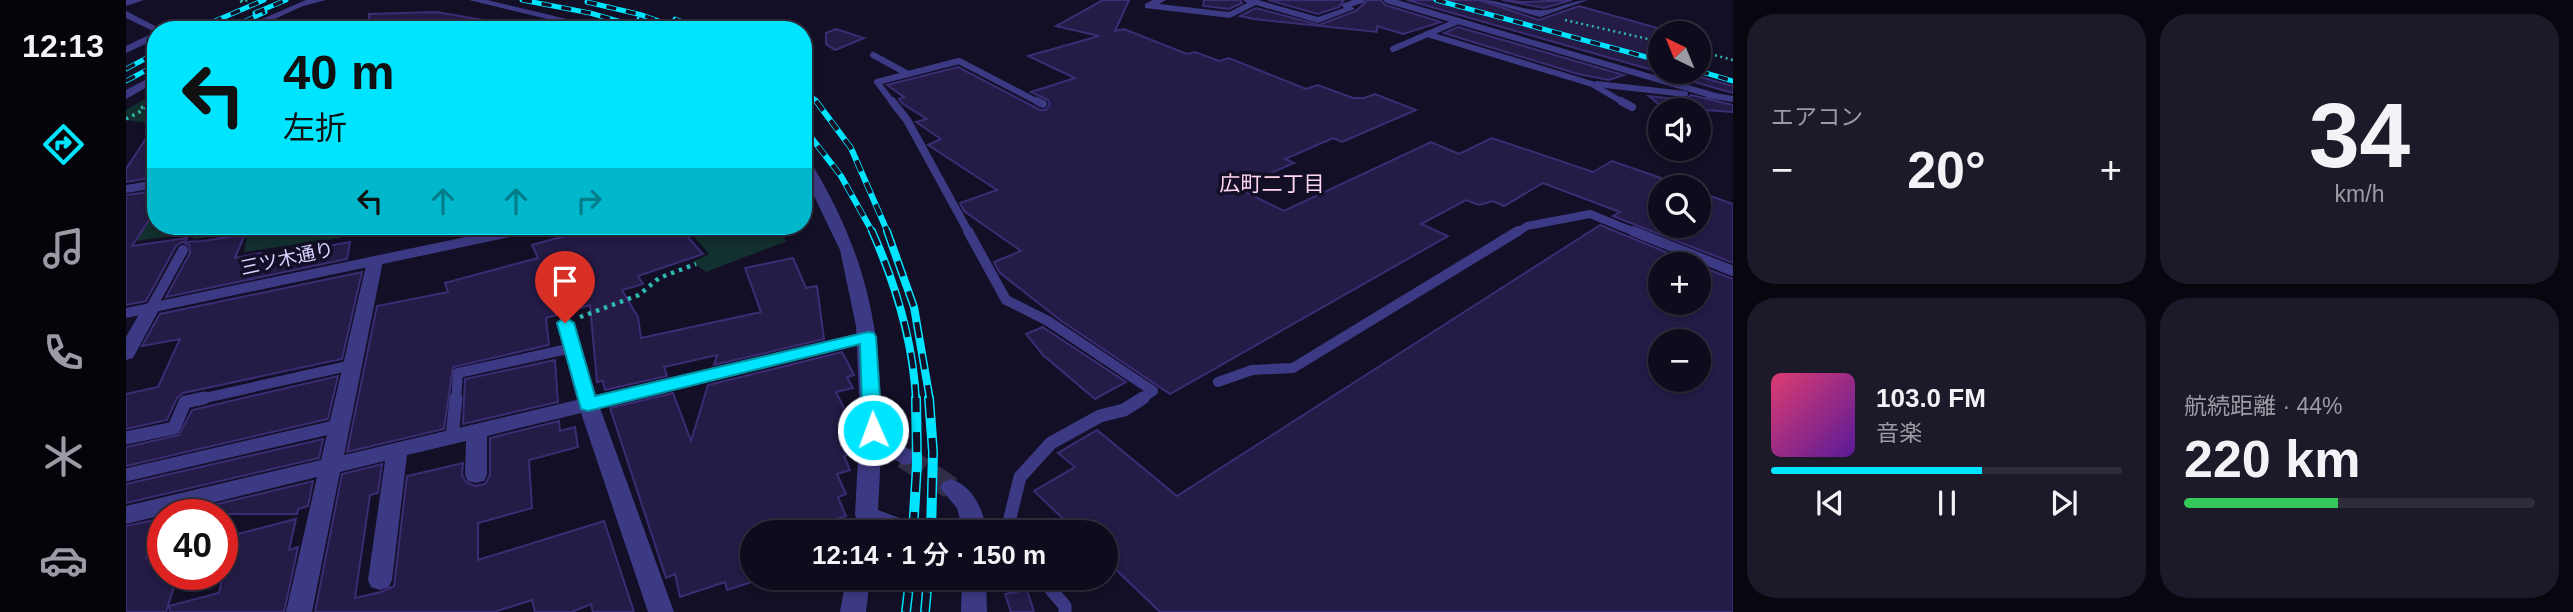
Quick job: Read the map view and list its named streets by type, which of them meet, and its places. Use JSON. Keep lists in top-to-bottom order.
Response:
{
  "streets": {
    "street": ["三ツ木通り"]
  },
  "districts": ["広町二丁目"],
  "north": "top left",
  "page": {
    "tabs": "12:13",
    "tile": [
      "エアコン",
      ["34", "km/h"],
      ["航続距離 · 44%", "220 km"]
    ],
    "map_buttons": ["+", "−"],
    "turn": ["40 m", "左折"],
    "heat": ["−", "20°", "+"],
    "song": ["103.0 FM", "音楽"],
    "limit": "40",
    "trip": "12:14 · 1 分 · 150 m"
  }
}
